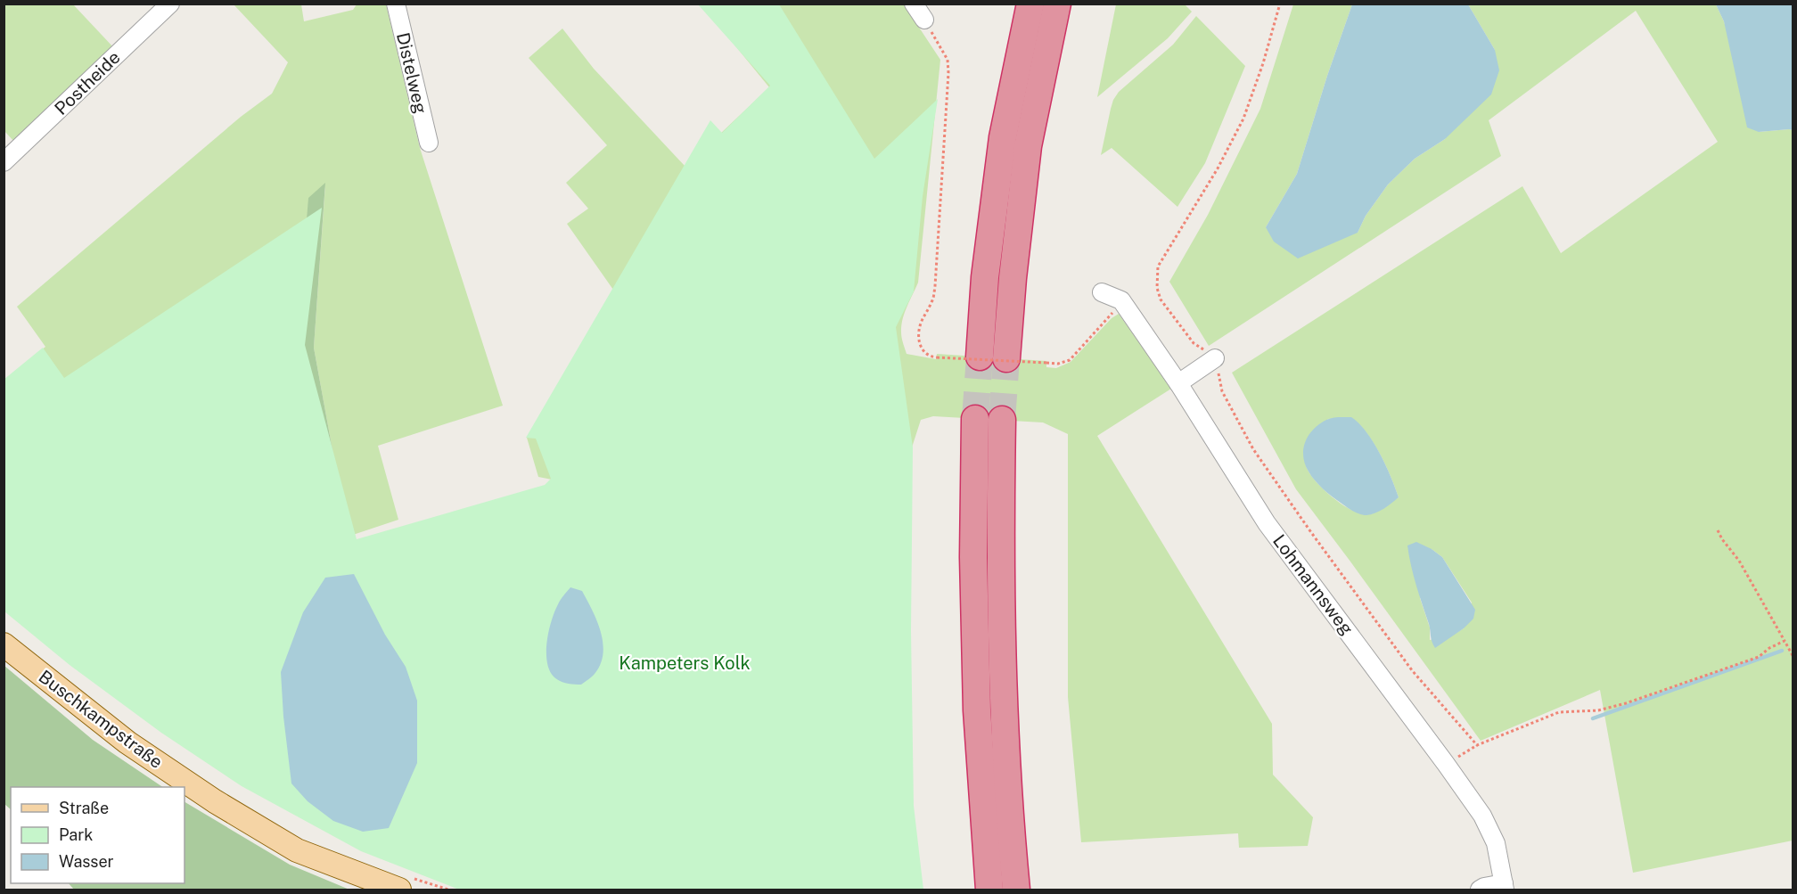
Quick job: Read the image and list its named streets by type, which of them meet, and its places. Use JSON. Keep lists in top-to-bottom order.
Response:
{
  "streets": {
    "main road": ["Buschkampstraße"],
    "street": ["Distelweg", "Postheide", "Lohmannsweg"]
  },
  "parks": ["Kampeters Kolk"],
  "legend": ["Straße", "Park", "Wasser"]
}
